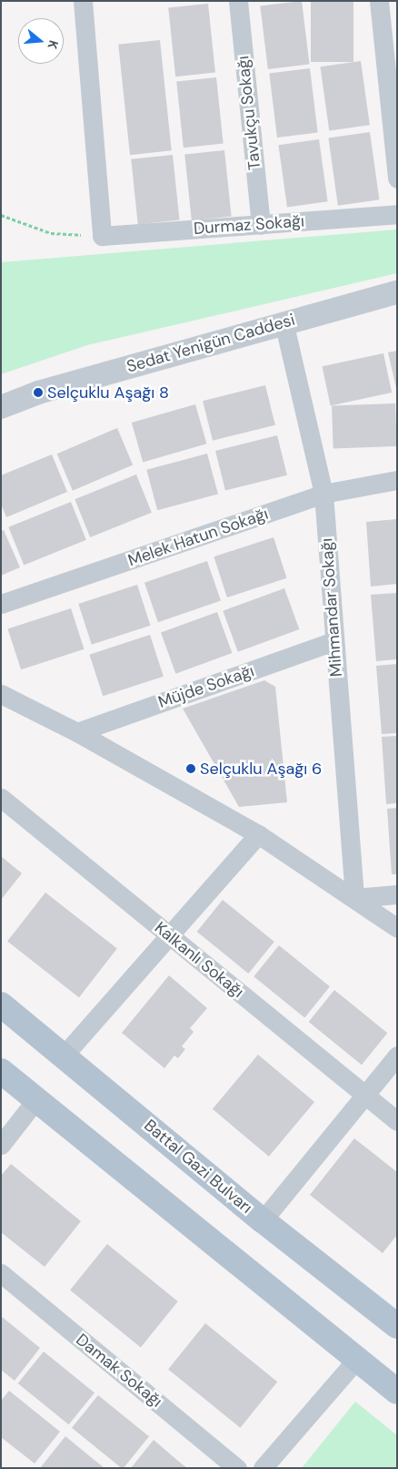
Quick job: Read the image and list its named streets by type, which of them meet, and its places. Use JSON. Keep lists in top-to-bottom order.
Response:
{
  "streets": {
    "main road": ["Battal Gazi Bulvarı"],
    "street": [
      "Tavukçu Sokağı",
      "Durmaz Sokağı",
      "Sedat Yenigün Caddesi",
      "Melek Hatun Sokağı",
      "Mihmandar Sokağı",
      "Müjde Sokağı",
      "Kalkanlı Sokağı",
      "Damak Sokağı"
    ]
  },
  "crossings": [
    ["Tavukçu Sokağı", "Durmaz Sokağı"],
    ["Sedat Yenigün Caddesi", "Mihmandar Sokağı"],
    ["Melek Hatun Sokağı", "Mihmandar Sokağı"],
    ["Mihmandar Sokağı", "Müjde Sokağı"]
  ],
  "places": ["Selçuklu Aşağı 8", "Selçuklu Aşağı 6"],
  "north": "right"
}
